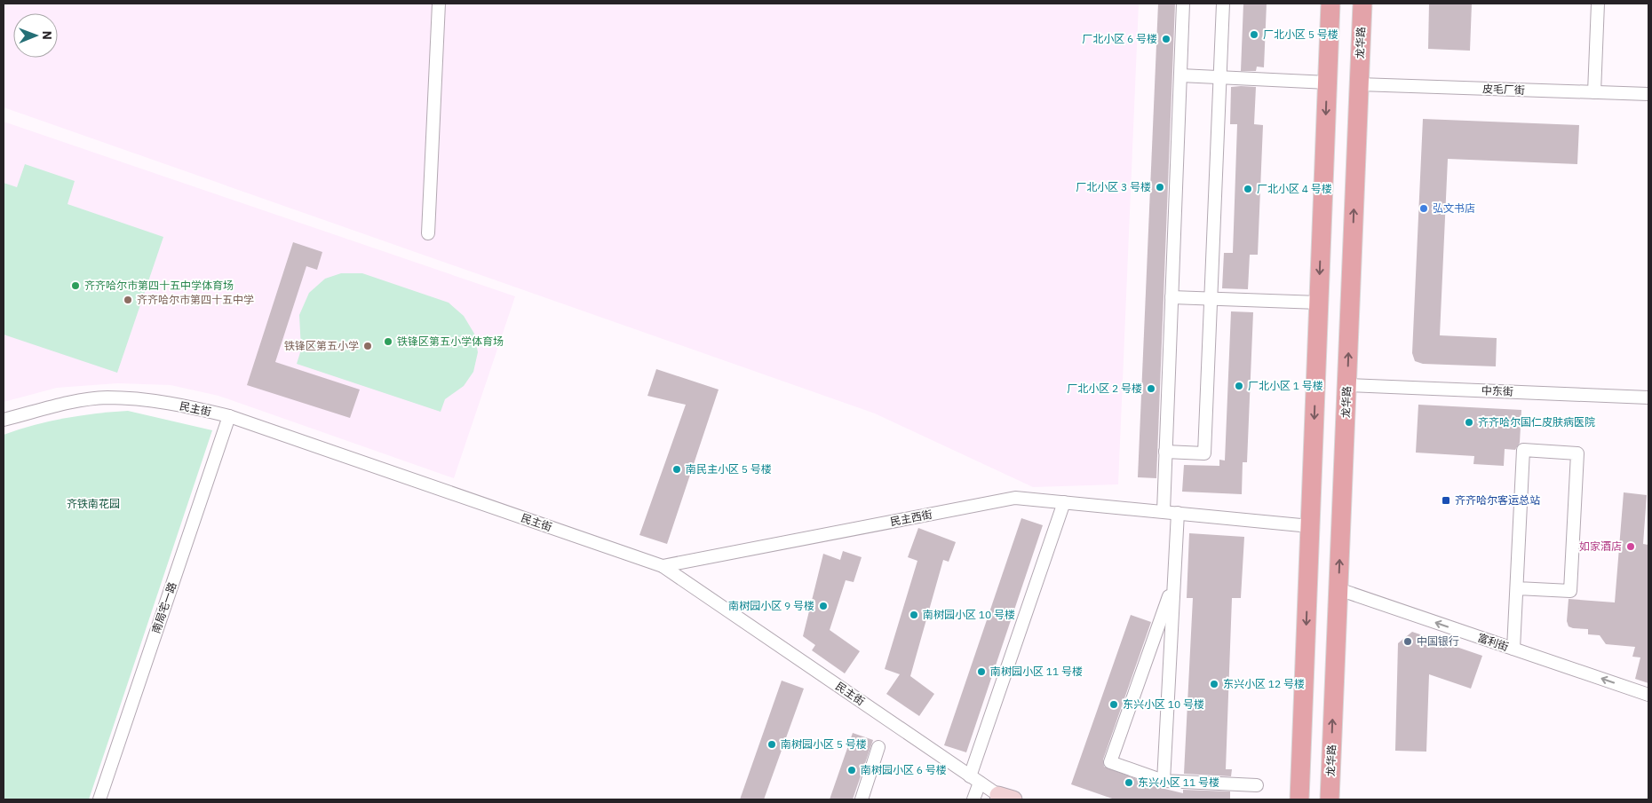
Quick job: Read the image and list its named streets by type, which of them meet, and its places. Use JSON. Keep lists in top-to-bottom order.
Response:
{
  "streets": {
    "main road": ["龙华路"],
    "street": [
      "皮毛厂街",
      "中东街",
      "民主街",
      "民主西街",
      "南局宅一路",
      "富利街"
    ]
  },
  "crossings": [
    ["龙华路", "皮毛厂街"],
    ["龙华路", "中东街"],
    ["龙华路", "富利街"],
    ["民主街", "民主西街"],
    ["民主街", "南局宅一路"]
  ],
  "one_way": ["富利街"],
  "parks": ["齐铁南花园"],
  "places": {
    "other": [
      "厂北小区 5 号楼",
      "厂北小区 6 号楼",
      "厂北小区 3 号楼",
      "厂北小区 4 号楼",
      "弘文书店",
      "齐齐哈尔市第四十五中学体育场",
      "齐齐哈尔市第四十五中学",
      "铁锋区第五小学体育场",
      "铁锋区第五小学",
      "厂北小区 1 号楼",
      "厂北小区 2 号楼",
      "齐齐哈尔国仁皮肤病医院",
      "南民主小区 5 号楼",
      "如家酒店",
      "南树园小区 9 号楼",
      "南树园小区 10 号楼",
      "中国银行",
      "南树园小区 11 号楼",
      "东兴小区 12 号楼",
      "东兴小区 10 号楼",
      "南树园小区 5 号楼",
      "南树园小区 6 号楼",
      "东兴小区 11 号楼"
    ],
    "transit": ["齐齐哈尔客运总站"]
  },
  "north": "right"
}
